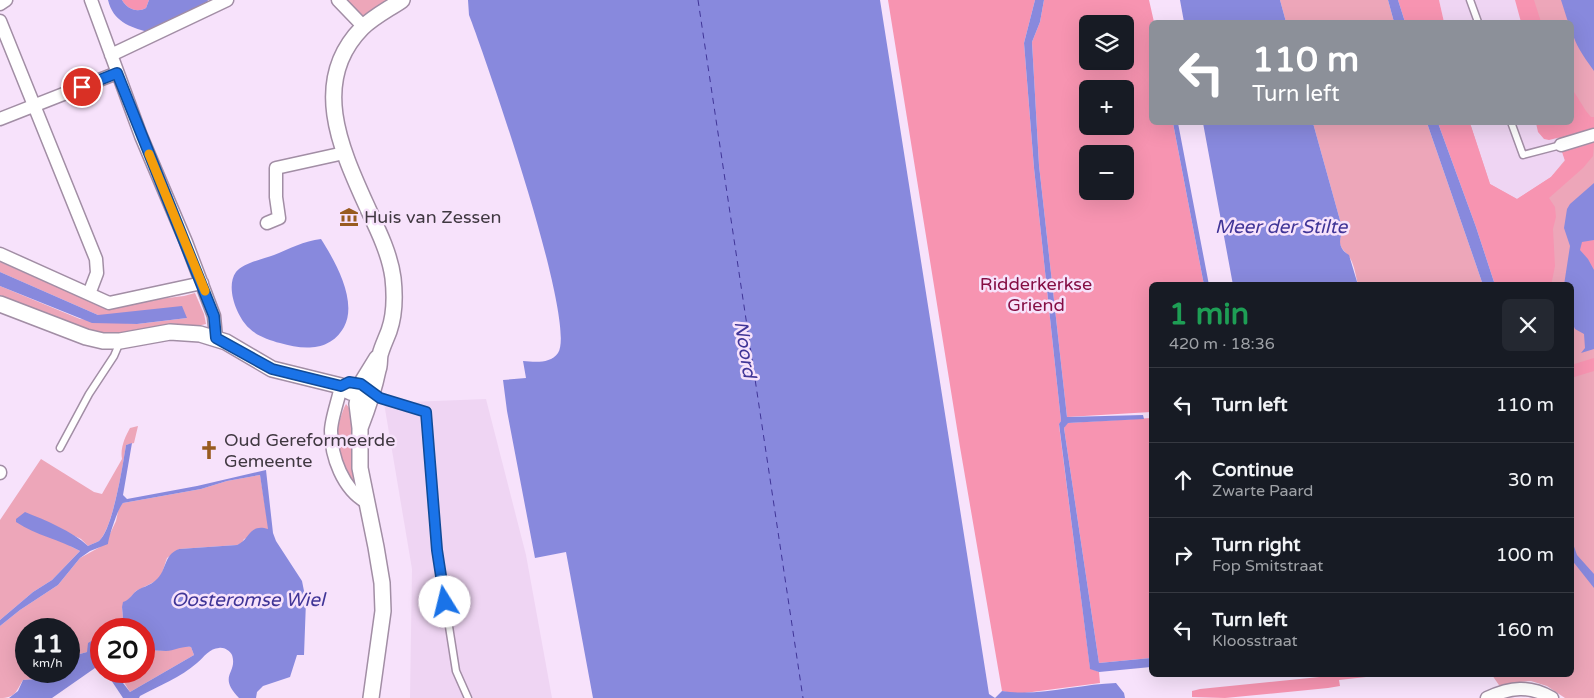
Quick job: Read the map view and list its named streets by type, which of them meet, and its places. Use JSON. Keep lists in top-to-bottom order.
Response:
{
  "water": ["Meer der Stilte", "Noord", "Oosteromse Wiel"],
  "parks": ["Ridderkerkse Griend"],
  "places": {
    "museum": ["Huis van Zessen"],
    "church": ["Oud Gereformeerde Gemeente"]
  },
  "page": {
    "map_buttons": ["+", "−"],
    "turn": ["110 m", "Turn left"],
    "heading": ["1 min", "420 m · 18:36"],
    "list": [
      {
        "name": "Turn left",
        "value": "110 m"
      },
      {
        "name": "Continue",
        "note": "Zwarte Paard",
        "value": "30 m"
      },
      {
        "name": "Turn right",
        "note": "Fop Smitstraat",
        "value": "100 m"
      },
      {
        "name": "Turn left",
        "note": "Kloosstraat",
        "value": "160 m"
      }
    ],
    "speed": "11 km/h",
    "limit": "20"
  }
}
